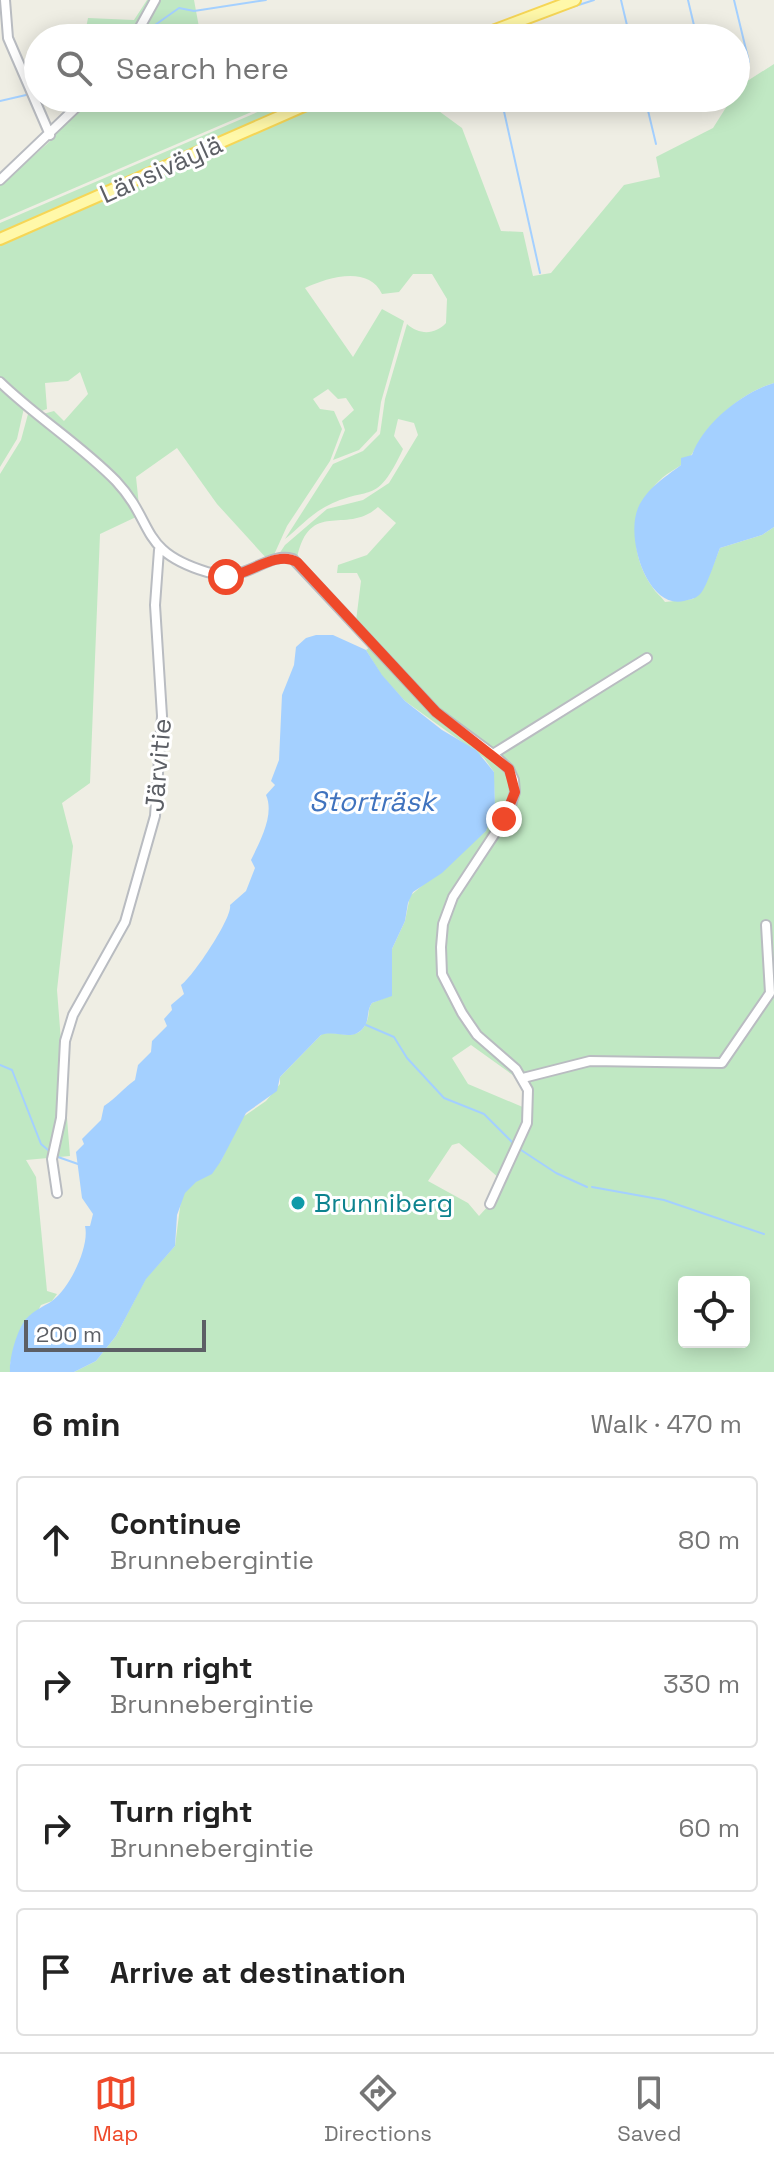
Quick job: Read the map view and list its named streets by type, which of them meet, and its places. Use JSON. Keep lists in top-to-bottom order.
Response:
{
  "streets": {
    "main road": ["Länsiväylä"],
    "street": ["Järvitie"]
  },
  "water": ["Storträsk"],
  "places": ["Brunniberg"],
  "scale_bar": "200 m",
  "page": {
    "search": "Search here",
    "scale": "200 m",
    "heading": ["6 min", "Walk · 470 m"],
    "list": [
      ["Continue", "Brunnebergintie", "80 m"],
      ["Turn right", "Brunnebergintie", "330 m"],
      ["Turn right", "Brunnebergintie", "60 m"],
      "Arrive at destination"
    ],
    "nav": ["Map", "Directions", "Saved"]
  }
}
